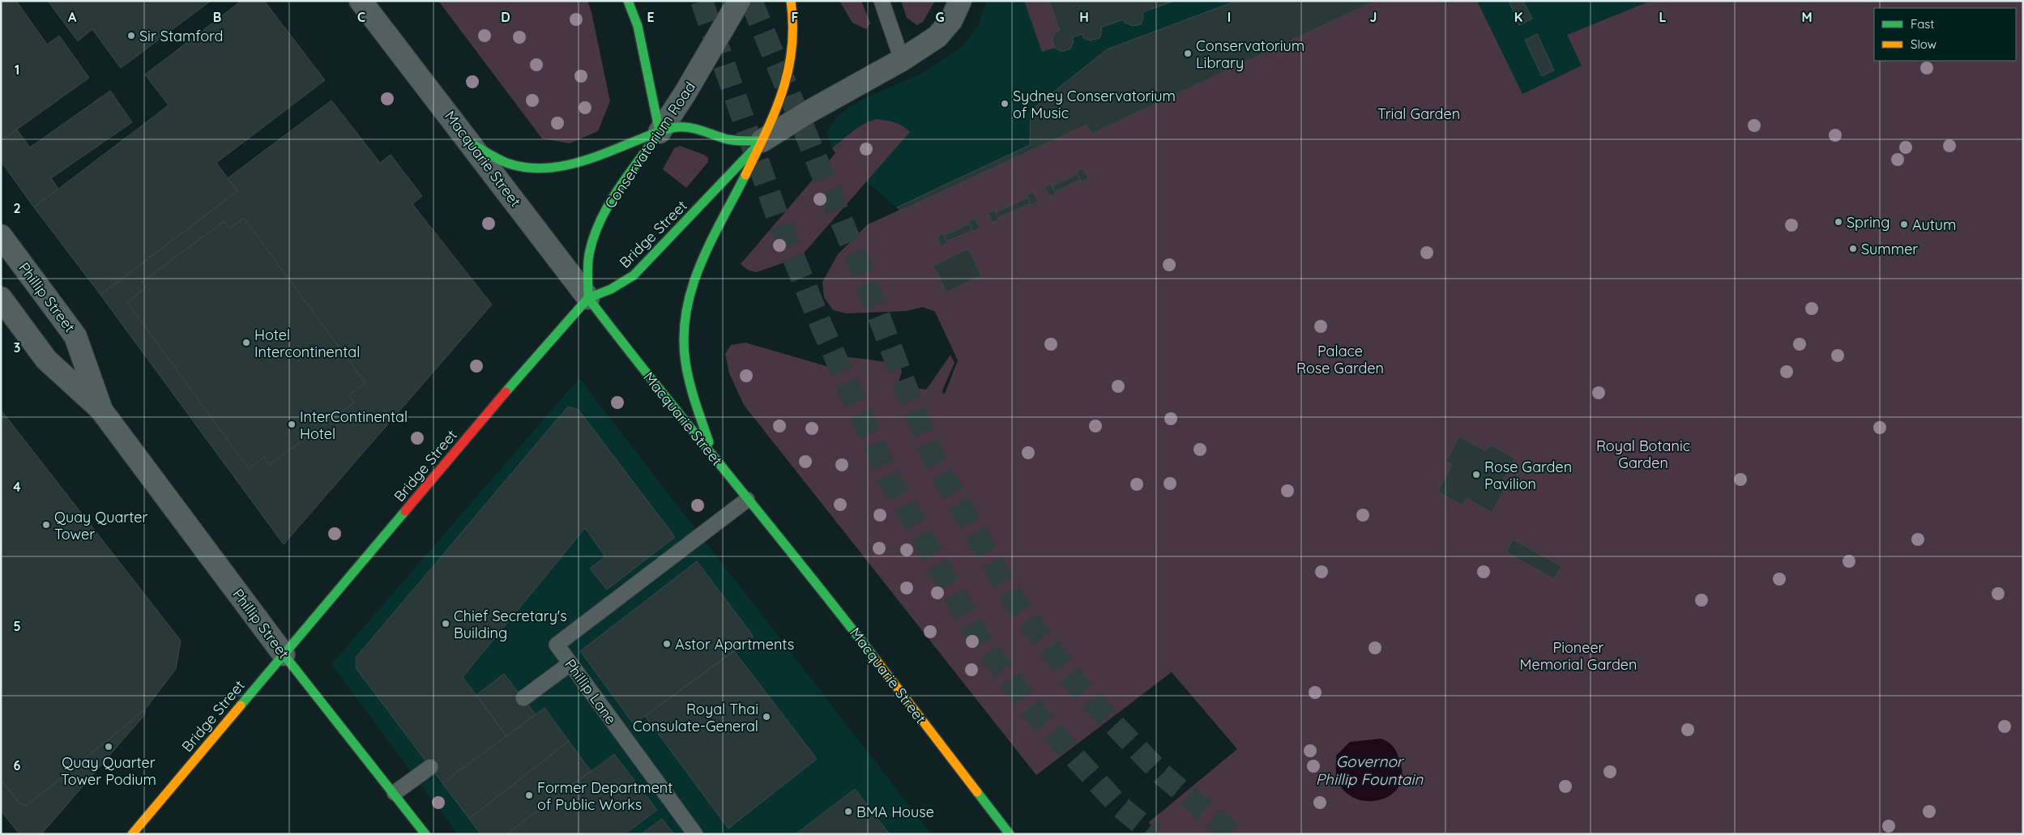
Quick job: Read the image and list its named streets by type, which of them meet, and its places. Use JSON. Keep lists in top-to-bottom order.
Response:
{
  "streets": {
    "main road": [
      "Conservatorium Road",
      "Macquarie Street",
      "Bridge Street",
      "Phillip Street"
    ],
    "lane": ["Phillip Lane"]
  },
  "crossings": [
    ["Conservatorium Road", "Macquarie Street"],
    ["Conservatorium Road", "Bridge Street"],
    ["Macquarie Street", "Bridge Street"],
    ["Macquarie Street", "Phillip Lane"],
    ["Bridge Street", "Phillip Street"]
  ],
  "water": ["Governor Phillip Fountain"],
  "parks": [
    "Trial Garden",
    "Palace Rose Garden",
    "Royal Botanic Garden",
    "Pioneer Memorial Garden"
  ],
  "places": [
    "Sir Stamford",
    "Conservatorium Library",
    "Sydney Conservatorium of Music",
    "Spring",
    "Autum",
    "Summer",
    "Hotel Intercontinental",
    "InterContinental Hotel",
    "Rose Garden Pavilion",
    "Quay Quarter Tower",
    "Chief Secretary's Building",
    "Astor Apartments",
    "Royal Thai Consulate-General",
    "Quay Quarter Tower Podium",
    "Former Department of Public Works",
    "BMA House"
  ],
  "legend": ["Fast", "Slow"],
  "grid": {
    "columns": [
      "A",
      "B",
      "C",
      "D",
      "E",
      "F",
      "G",
      "H",
      "I",
      "J",
      "K",
      "L",
      "M"
    ],
    "rows": [
      "1",
      "2",
      "3",
      "4",
      "5",
      "6"
    ]
  }
}
